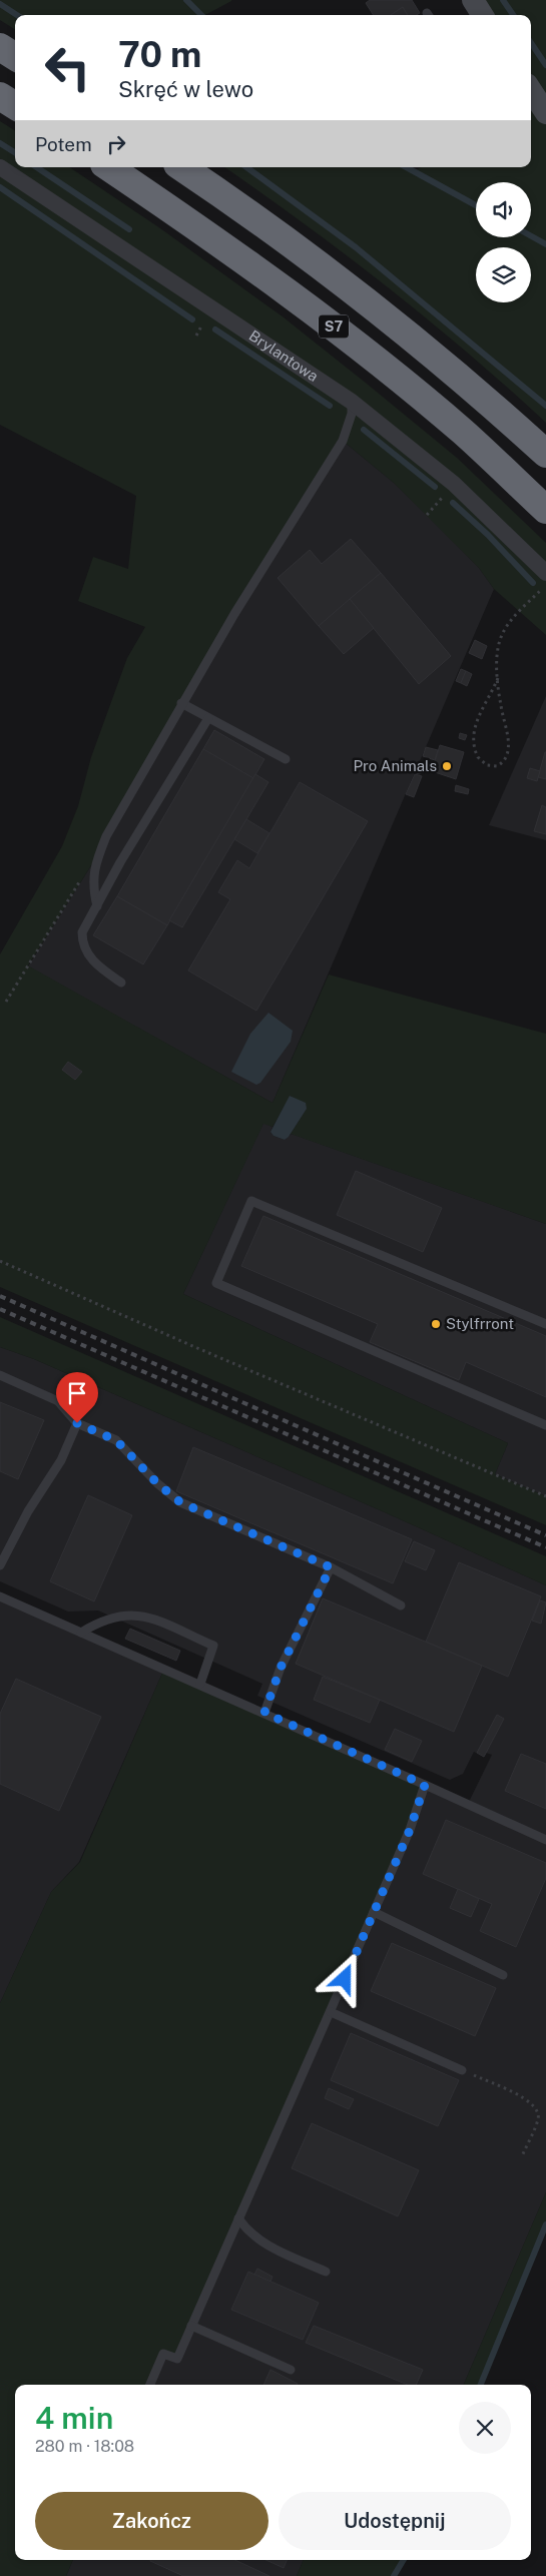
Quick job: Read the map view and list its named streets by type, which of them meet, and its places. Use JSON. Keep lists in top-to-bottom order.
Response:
{
  "streets": {
    "highway": ["S7"],
    "street": ["Brylantowa"]
  },
  "places": ["Pro Animals", "Stylfrront"],
  "page": {
    "turn": ["70 m", "Skręć w lewo"],
    "then": "Potem",
    "heading": ["4 min", "280 m · 18:08"],
    "buttons": ["Zakończ", "Udostępnij"]
  }
}
